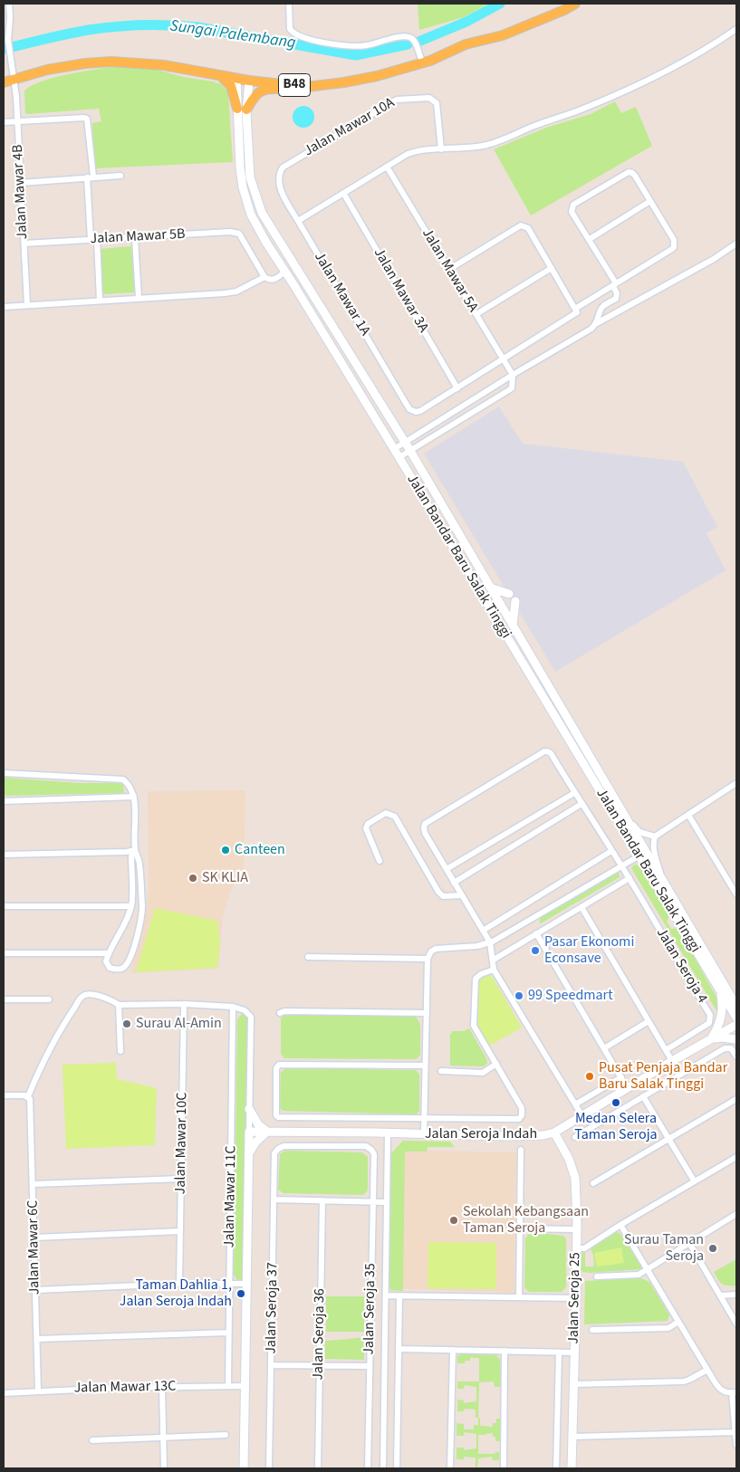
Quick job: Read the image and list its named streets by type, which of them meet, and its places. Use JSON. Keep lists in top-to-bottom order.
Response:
{
  "streets": {
    "main road": [
      "B48",
      "Jalan Bandar Baru Salak Tinggi",
      "Jalan Seroja Indah",
      "Jalan Seroja 25"
    ],
    "street": [
      "Jalan Mawar 10A",
      "Jalan Mawar 4B",
      "Jalan Mawar 5B",
      "Jalan Mawar 5A",
      "Jalan Mawar 3A",
      "Jalan Mawar 1A",
      "Jalan Seroja 4",
      "Jalan Mawar 10C",
      "Jalan Mawar 11C",
      "Jalan Mawar 6C",
      "Jalan Seroja 37",
      "Jalan Seroja 35",
      "Jalan Seroja 36",
      "Jalan Mawar 13C"
    ]
  },
  "crossings": [
    ["B48", "Jalan Mawar 4B"],
    ["B48", "Jalan Bandar Baru Salak Tinggi"],
    ["Jalan Mawar 10A", "Jalan Mawar 1A"],
    ["Jalan Mawar 4B", "Jalan Mawar 5B"],
    ["Jalan Mawar 3A", "Jalan Mawar 1A"],
    ["Jalan Seroja Indah", "Jalan Seroja 25"],
    ["Jalan Mawar 11C", "Jalan Mawar 13C"],
    ["Jalan Mawar 6C", "Jalan Mawar 13C"],
    ["Jalan Seroja 37", "Jalan Seroja 35"]
  ],
  "water": ["Sungai Palembang"],
  "places": [
    "Canteen",
    "SK KLIA",
    "Pasar Ekonomi Econsave",
    "99 Speedmart",
    "Surau Al-Amin",
    "Pusat Penjaja Bandar Baru Salak Tinggi",
    "Medan Selera Taman Seroja",
    "Sekolah Kebangsaan Taman Seroja",
    "Surau Taman Seroja",
    "Taman Dahlia 1, Jalan Seroja Indah"
  ]
}
